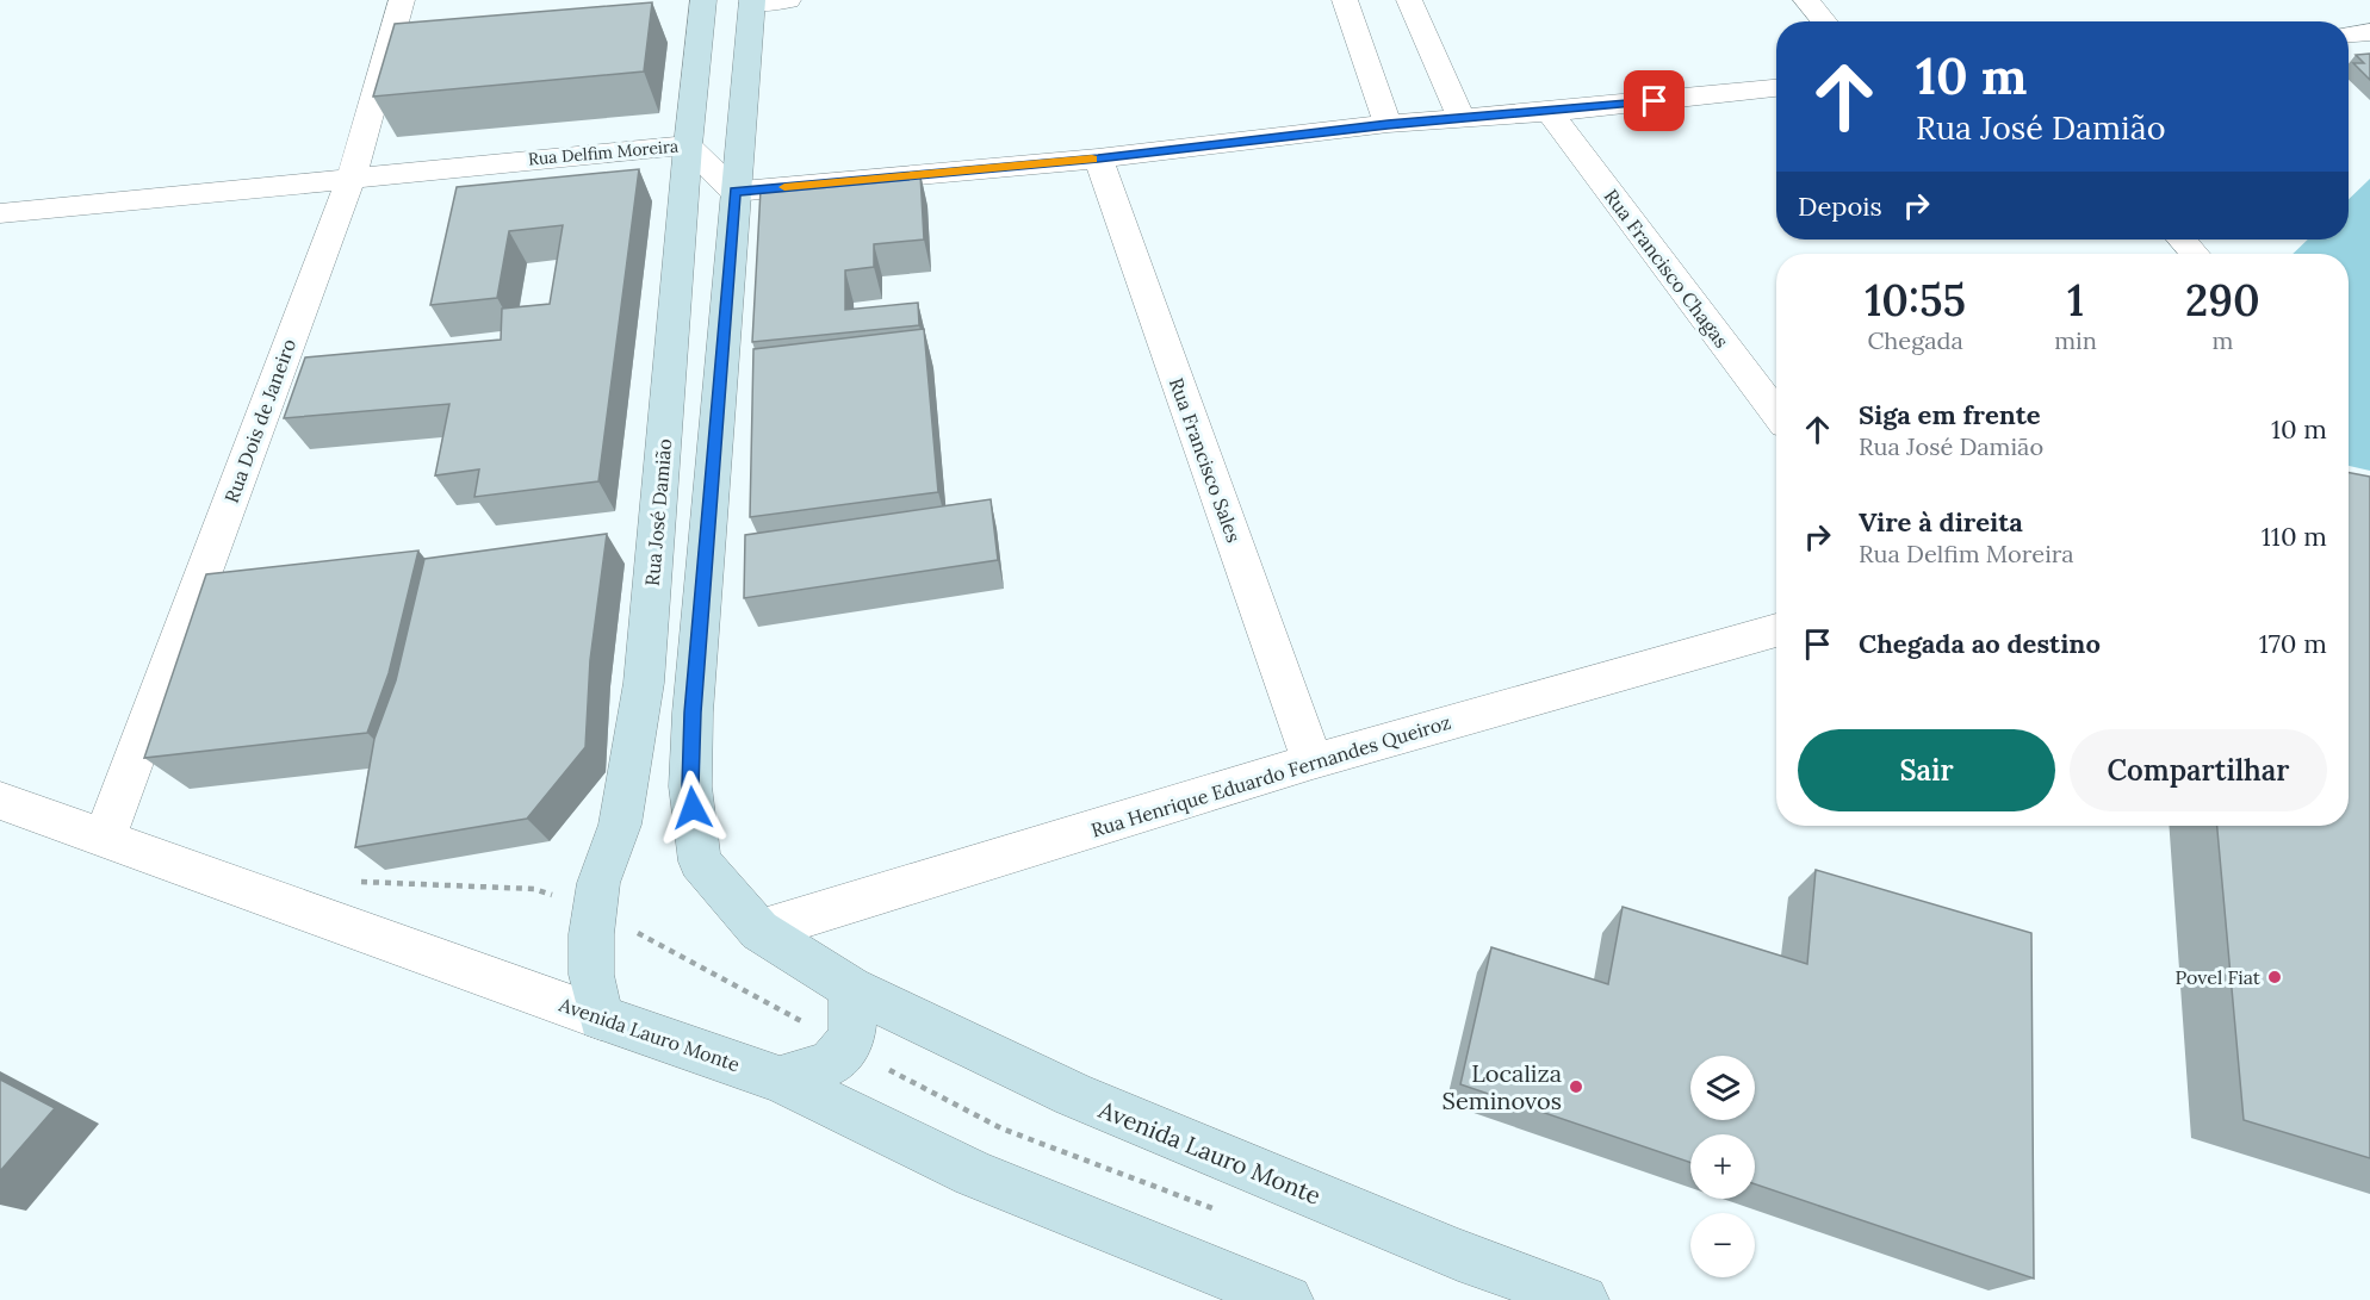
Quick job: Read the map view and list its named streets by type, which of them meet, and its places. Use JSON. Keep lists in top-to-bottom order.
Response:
{
  "streets": {
    "street": [
      "Rua Delfim Moreira",
      "Rua Francisco Chagas",
      "Rua Dois de Janeiro",
      "Rua Francisco Sales",
      "Rua José Damião",
      "Rua Henrique Eduardo Fernandes Queiroz",
      "Avenida Lauro Monte"
    ]
  },
  "crossings": [
    ["Rua Delfim Moreira", "Rua Dois de Janeiro"],
    ["Rua Delfim Moreira", "Rua José Damião"],
    ["Rua Delfim Moreira", "Avenida Lauro Monte"],
    ["Rua Dois de Janeiro", "Avenida Lauro Monte"],
    ["Rua Francisco Sales", "Rua Henrique Eduardo Fernandes Queiroz"],
    ["Rua José Damião", "Avenida Lauro Monte"],
    ["Rua Henrique Eduardo Fernandes Queiroz", "Avenida Lauro Monte"]
  ],
  "places": ["Povel Fiat", "Localiza Seminovos"],
  "page": {
    "turn": ["10 m", "Rua José Damião"],
    "then": "Depois",
    "eta": [
      "10:55",
      "Chegada",
      "1",
      "min",
      "290",
      "m"
    ],
    "list": [
      {
        "name": "Siga em frente",
        "note": "Rua José Damião",
        "value": "10 m"
      },
      {
        "name": "Vire à direita",
        "note": "Rua Delfim Moreira",
        "value": "110 m"
      },
      {
        "name": "Chegada ao destino",
        "value": "170 m"
      }
    ],
    "buttons": ["Sair", "Compartilhar"],
    "map_buttons": ["+", "−"]
  }
}
